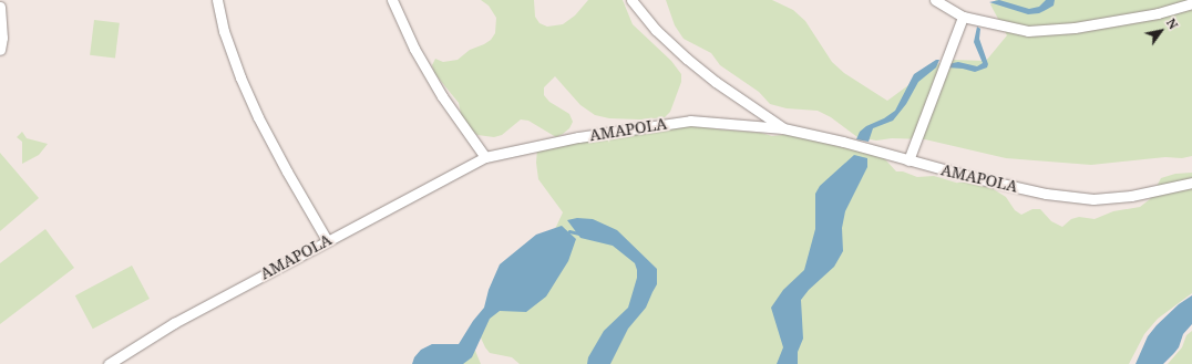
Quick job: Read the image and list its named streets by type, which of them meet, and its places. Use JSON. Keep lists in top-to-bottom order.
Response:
{
  "streets": {
    "street": ["AMAPOLA"]
  },
  "north": "top right"
}
